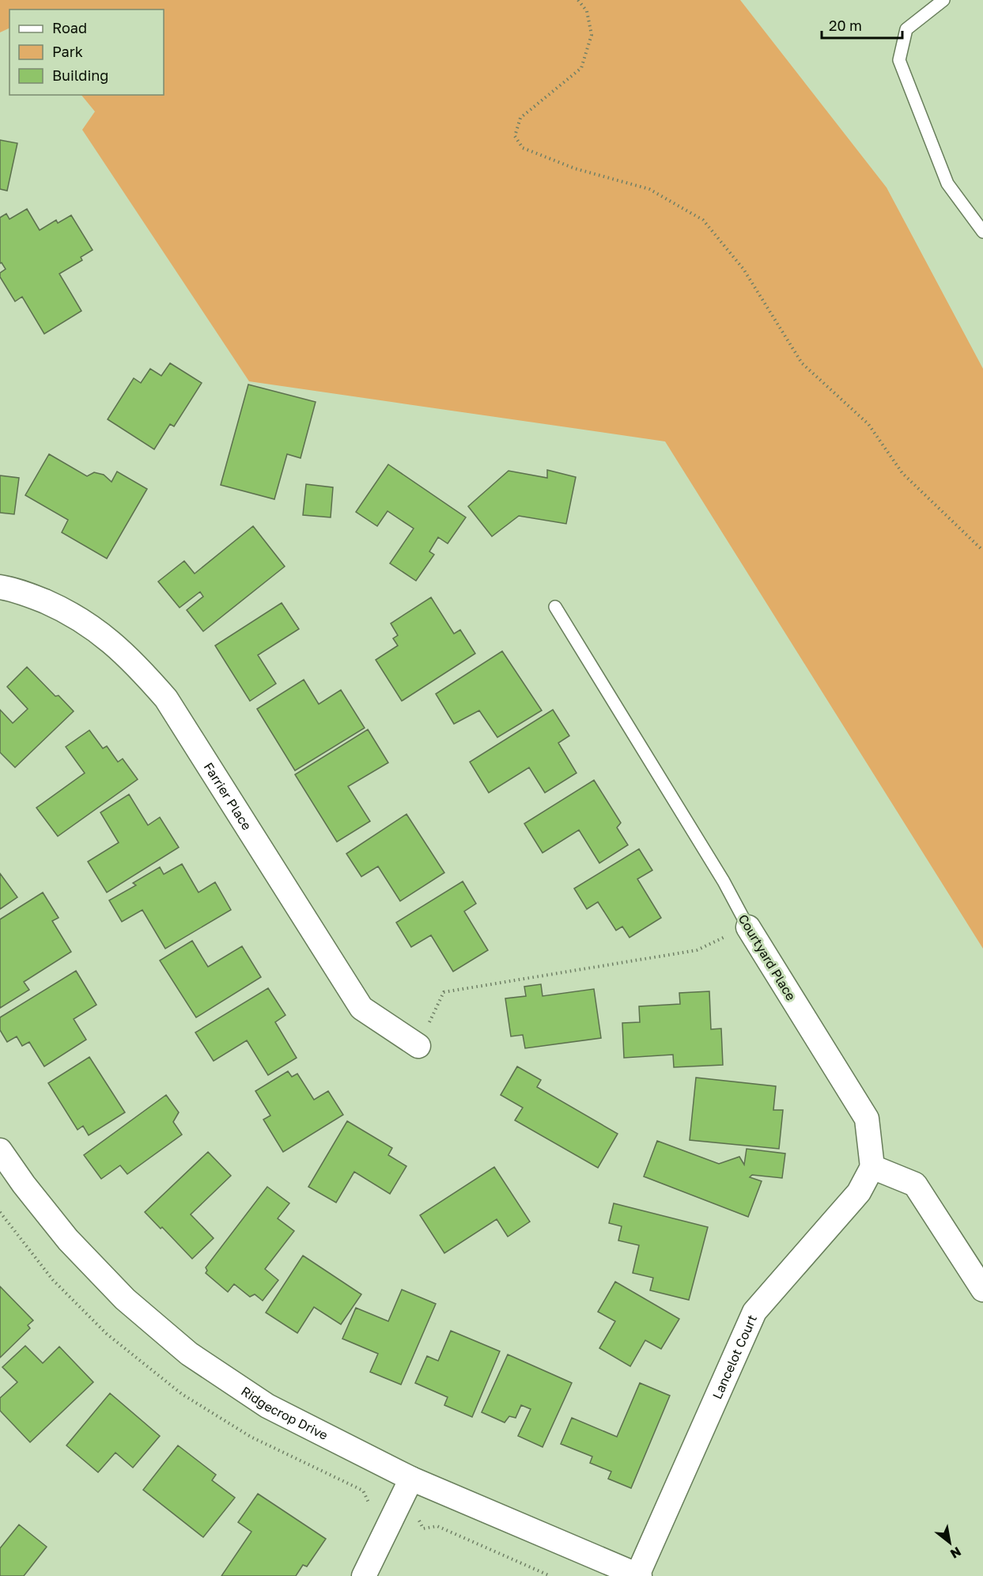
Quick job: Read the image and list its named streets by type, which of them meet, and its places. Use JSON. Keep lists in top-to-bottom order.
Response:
{
  "streets": {
    "street": [
      "Farrier Place",
      "Courtyard Place",
      "Lancelot Court",
      "Ridgecrop Drive"
    ]
  },
  "crossings": [
    ["Courtyard Place", "Lancelot Court"],
    ["Lancelot Court", "Ridgecrop Drive"]
  ],
  "legend": ["Road", "Park", "Building"],
  "scale_bar": "20 m",
  "north": "bottom right"
}
